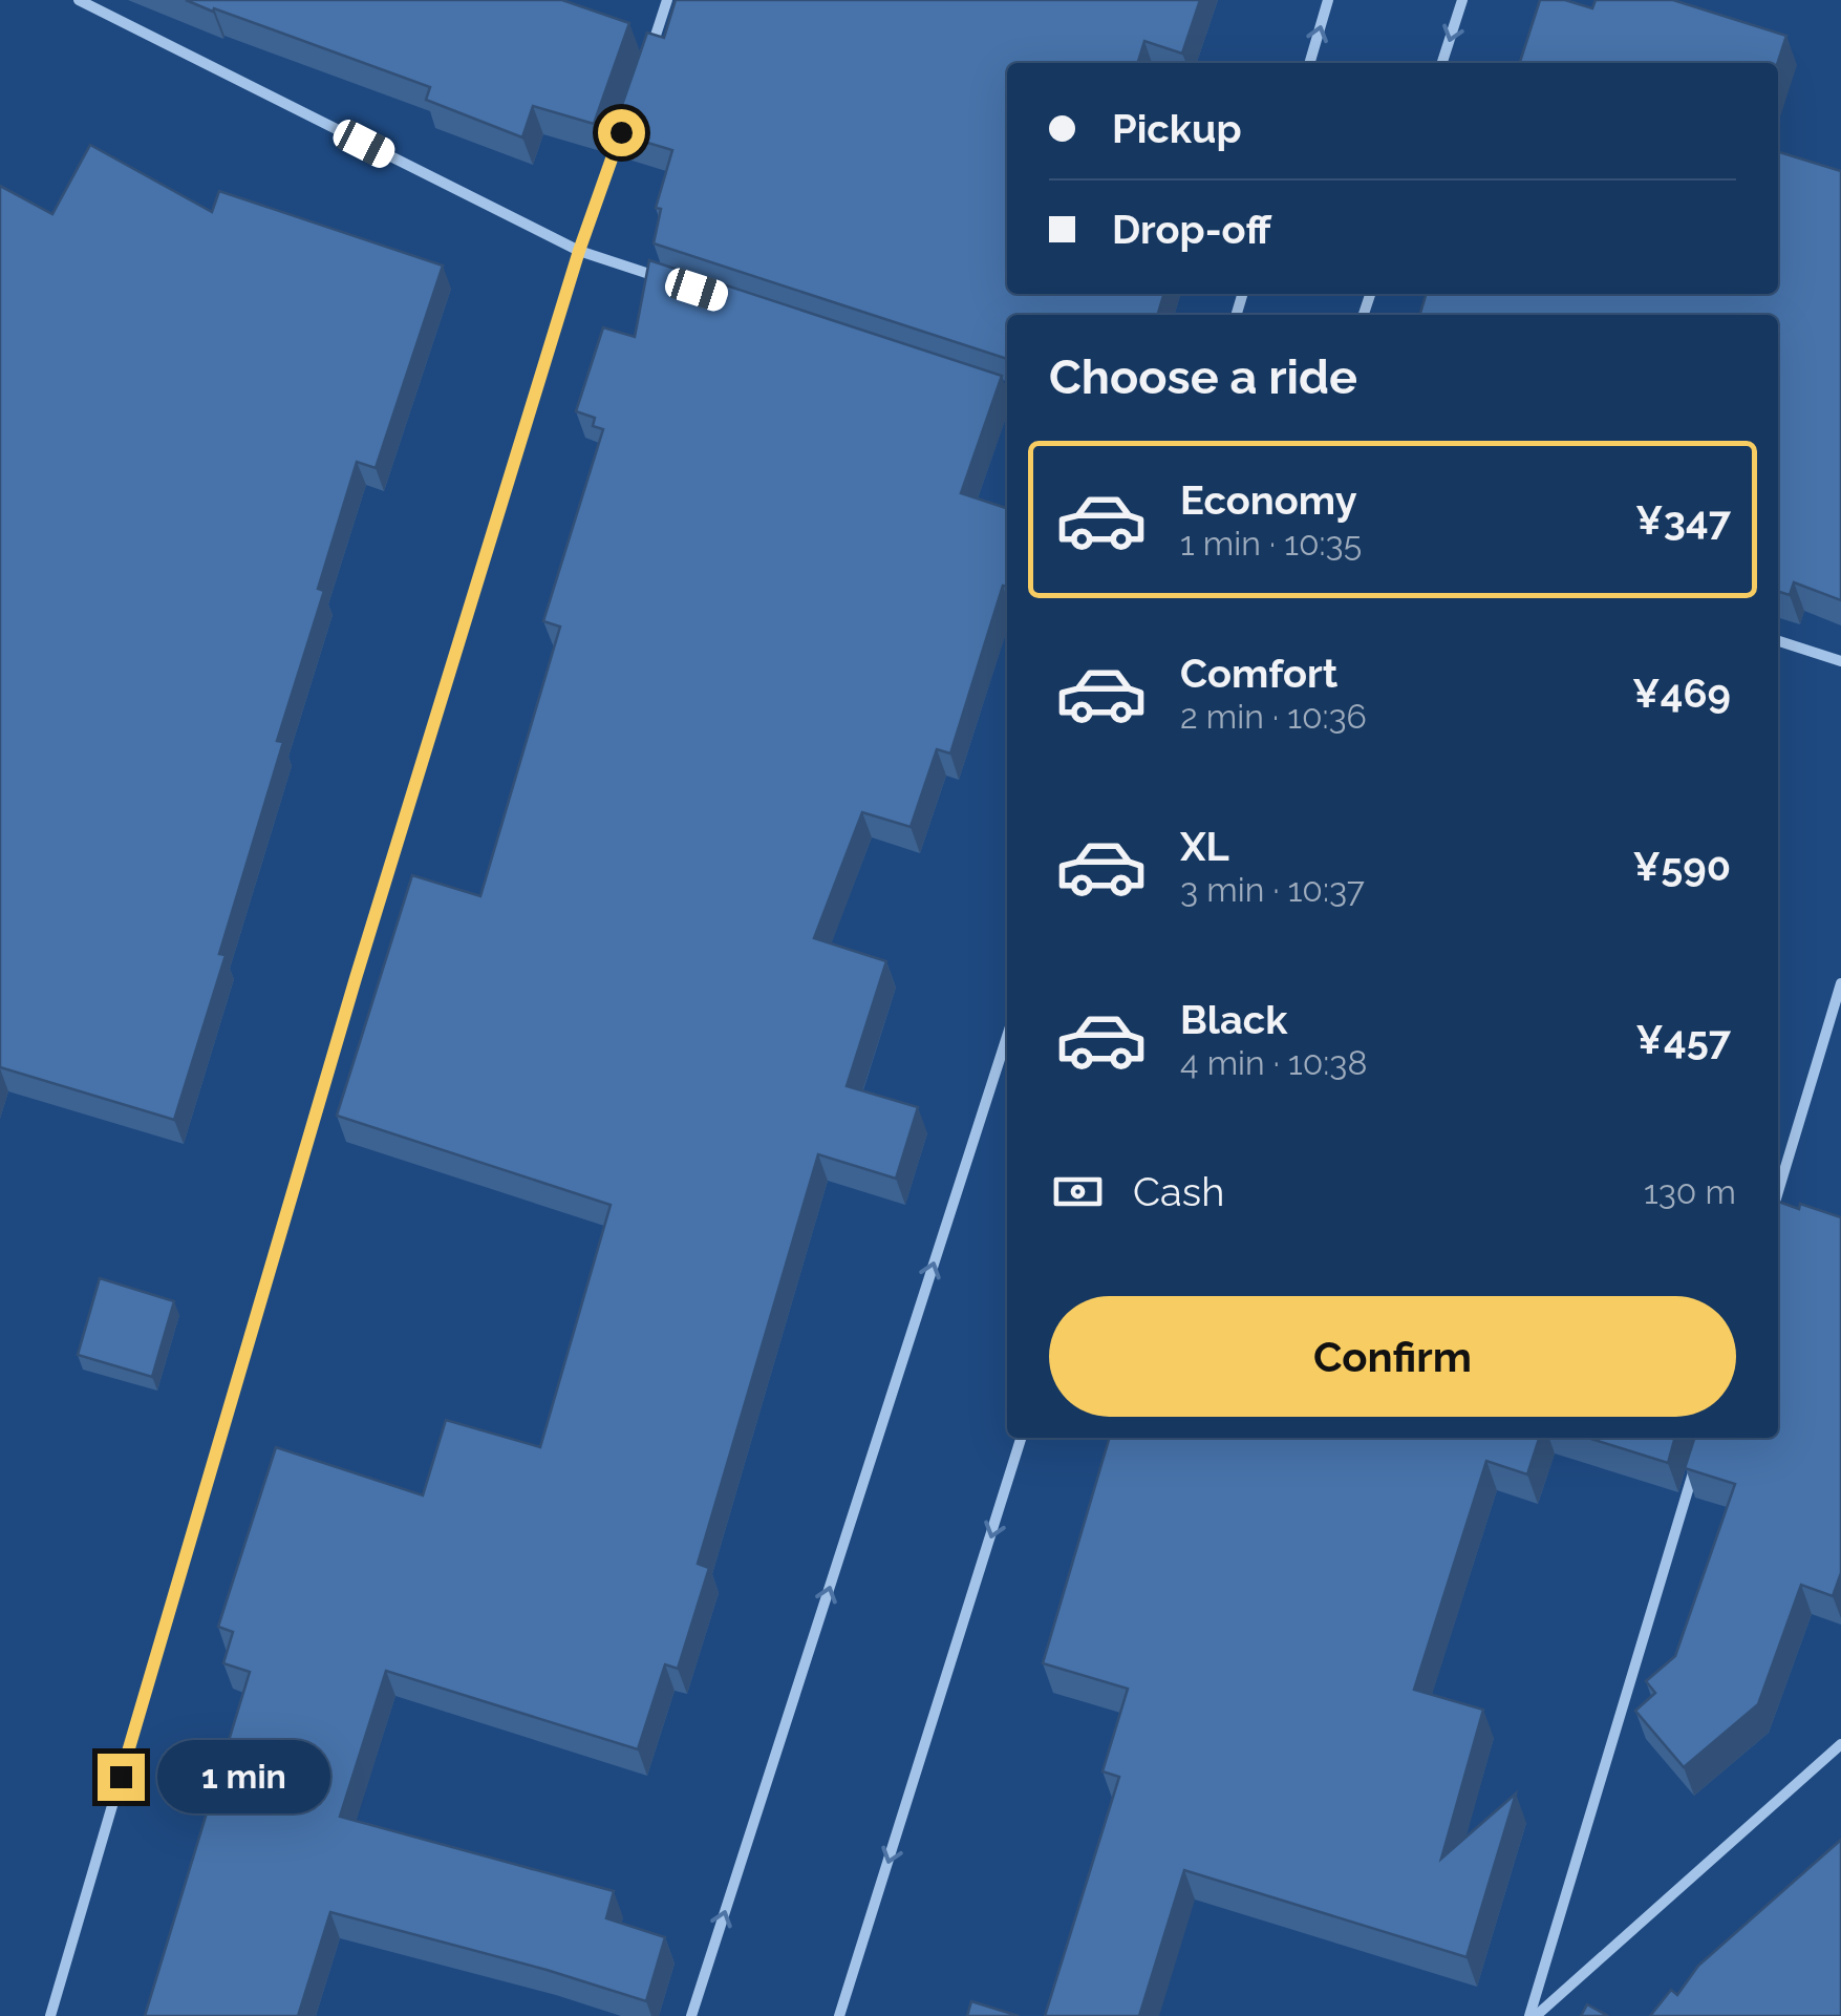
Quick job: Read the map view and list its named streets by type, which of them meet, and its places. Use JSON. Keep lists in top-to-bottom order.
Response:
{
  "page": {
    "banner": ["Pickup", "Drop-off"],
    "heading": "Choose a ride",
    "list": [
      {
        "name": "Economy",
        "note": "1 min · 10:35",
        "value": "¥347"
      },
      {
        "name": "Comfort",
        "note": "2 min · 10:36",
        "value": "¥469"
      },
      {
        "name": "XL",
        "note": "3 min · 10:37",
        "value": "¥590"
      },
      {
        "name": "Black",
        "note": "4 min · 10:38",
        "value": "¥457"
      }
    ],
    "pay": ["Cash", "130 m"],
    "buttons": "Confirm",
    "bubble": "1 min"
  }
}
